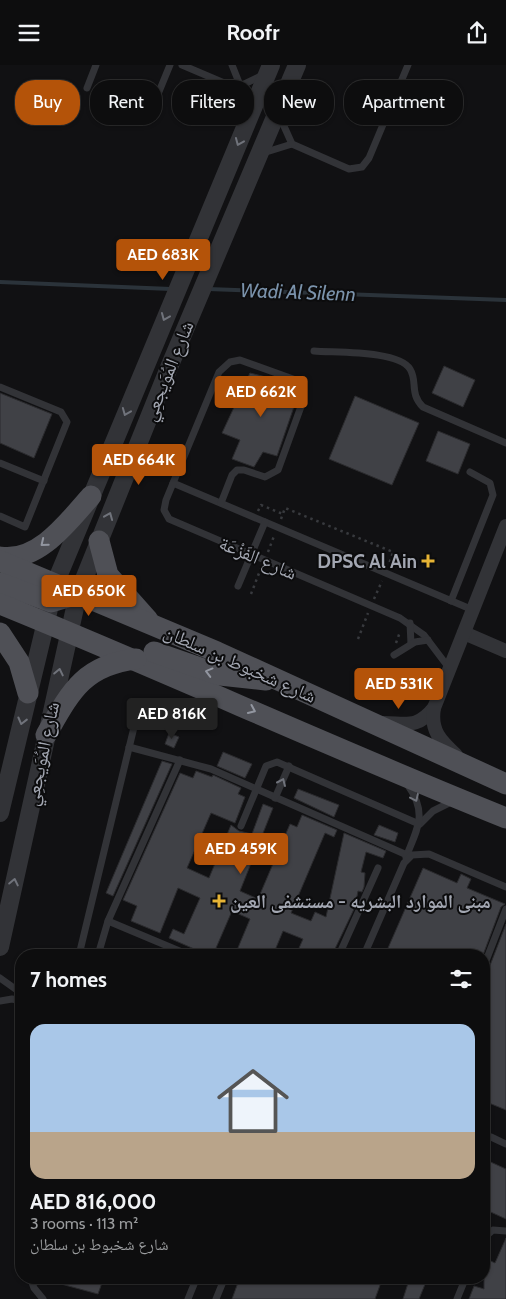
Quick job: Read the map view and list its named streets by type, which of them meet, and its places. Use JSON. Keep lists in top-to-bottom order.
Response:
{
  "streets": {
    "main road": ["شارع شخبوط بن سلطان"],
    "street": ["شارع المُوَيجعِي"],
    "lane": ["شارع الفَزْعَة"]
  },
  "crossings": [
    ["شارع المُوَيجعِي", "شارع شخبوط بن سلطان"]
  ],
  "water": ["Wadi Al Silenn"],
  "places": {
    "health": ["DPSC Al Ain", "مبنى الموارد البشريه - مستشفى العين"]
  },
  "page": {
    "header": "Roofr",
    "chip": [
      "Buy",
      "Rent",
      "Filters",
      "New",
      "Apartment"
    ],
    "price": [
      "AED 683K",
      "AED 662K",
      "AED 664K",
      "AED 650K",
      "AED 531K",
      "AED 816K",
      "AED 459K"
    ],
    "heading": "7 homes",
    "list": [
      {
        "name": "AED 816,000",
        "note": "3 rooms · 113 m² · شارع شخبوط بن سلطان"
      }
    ]
  }
}
